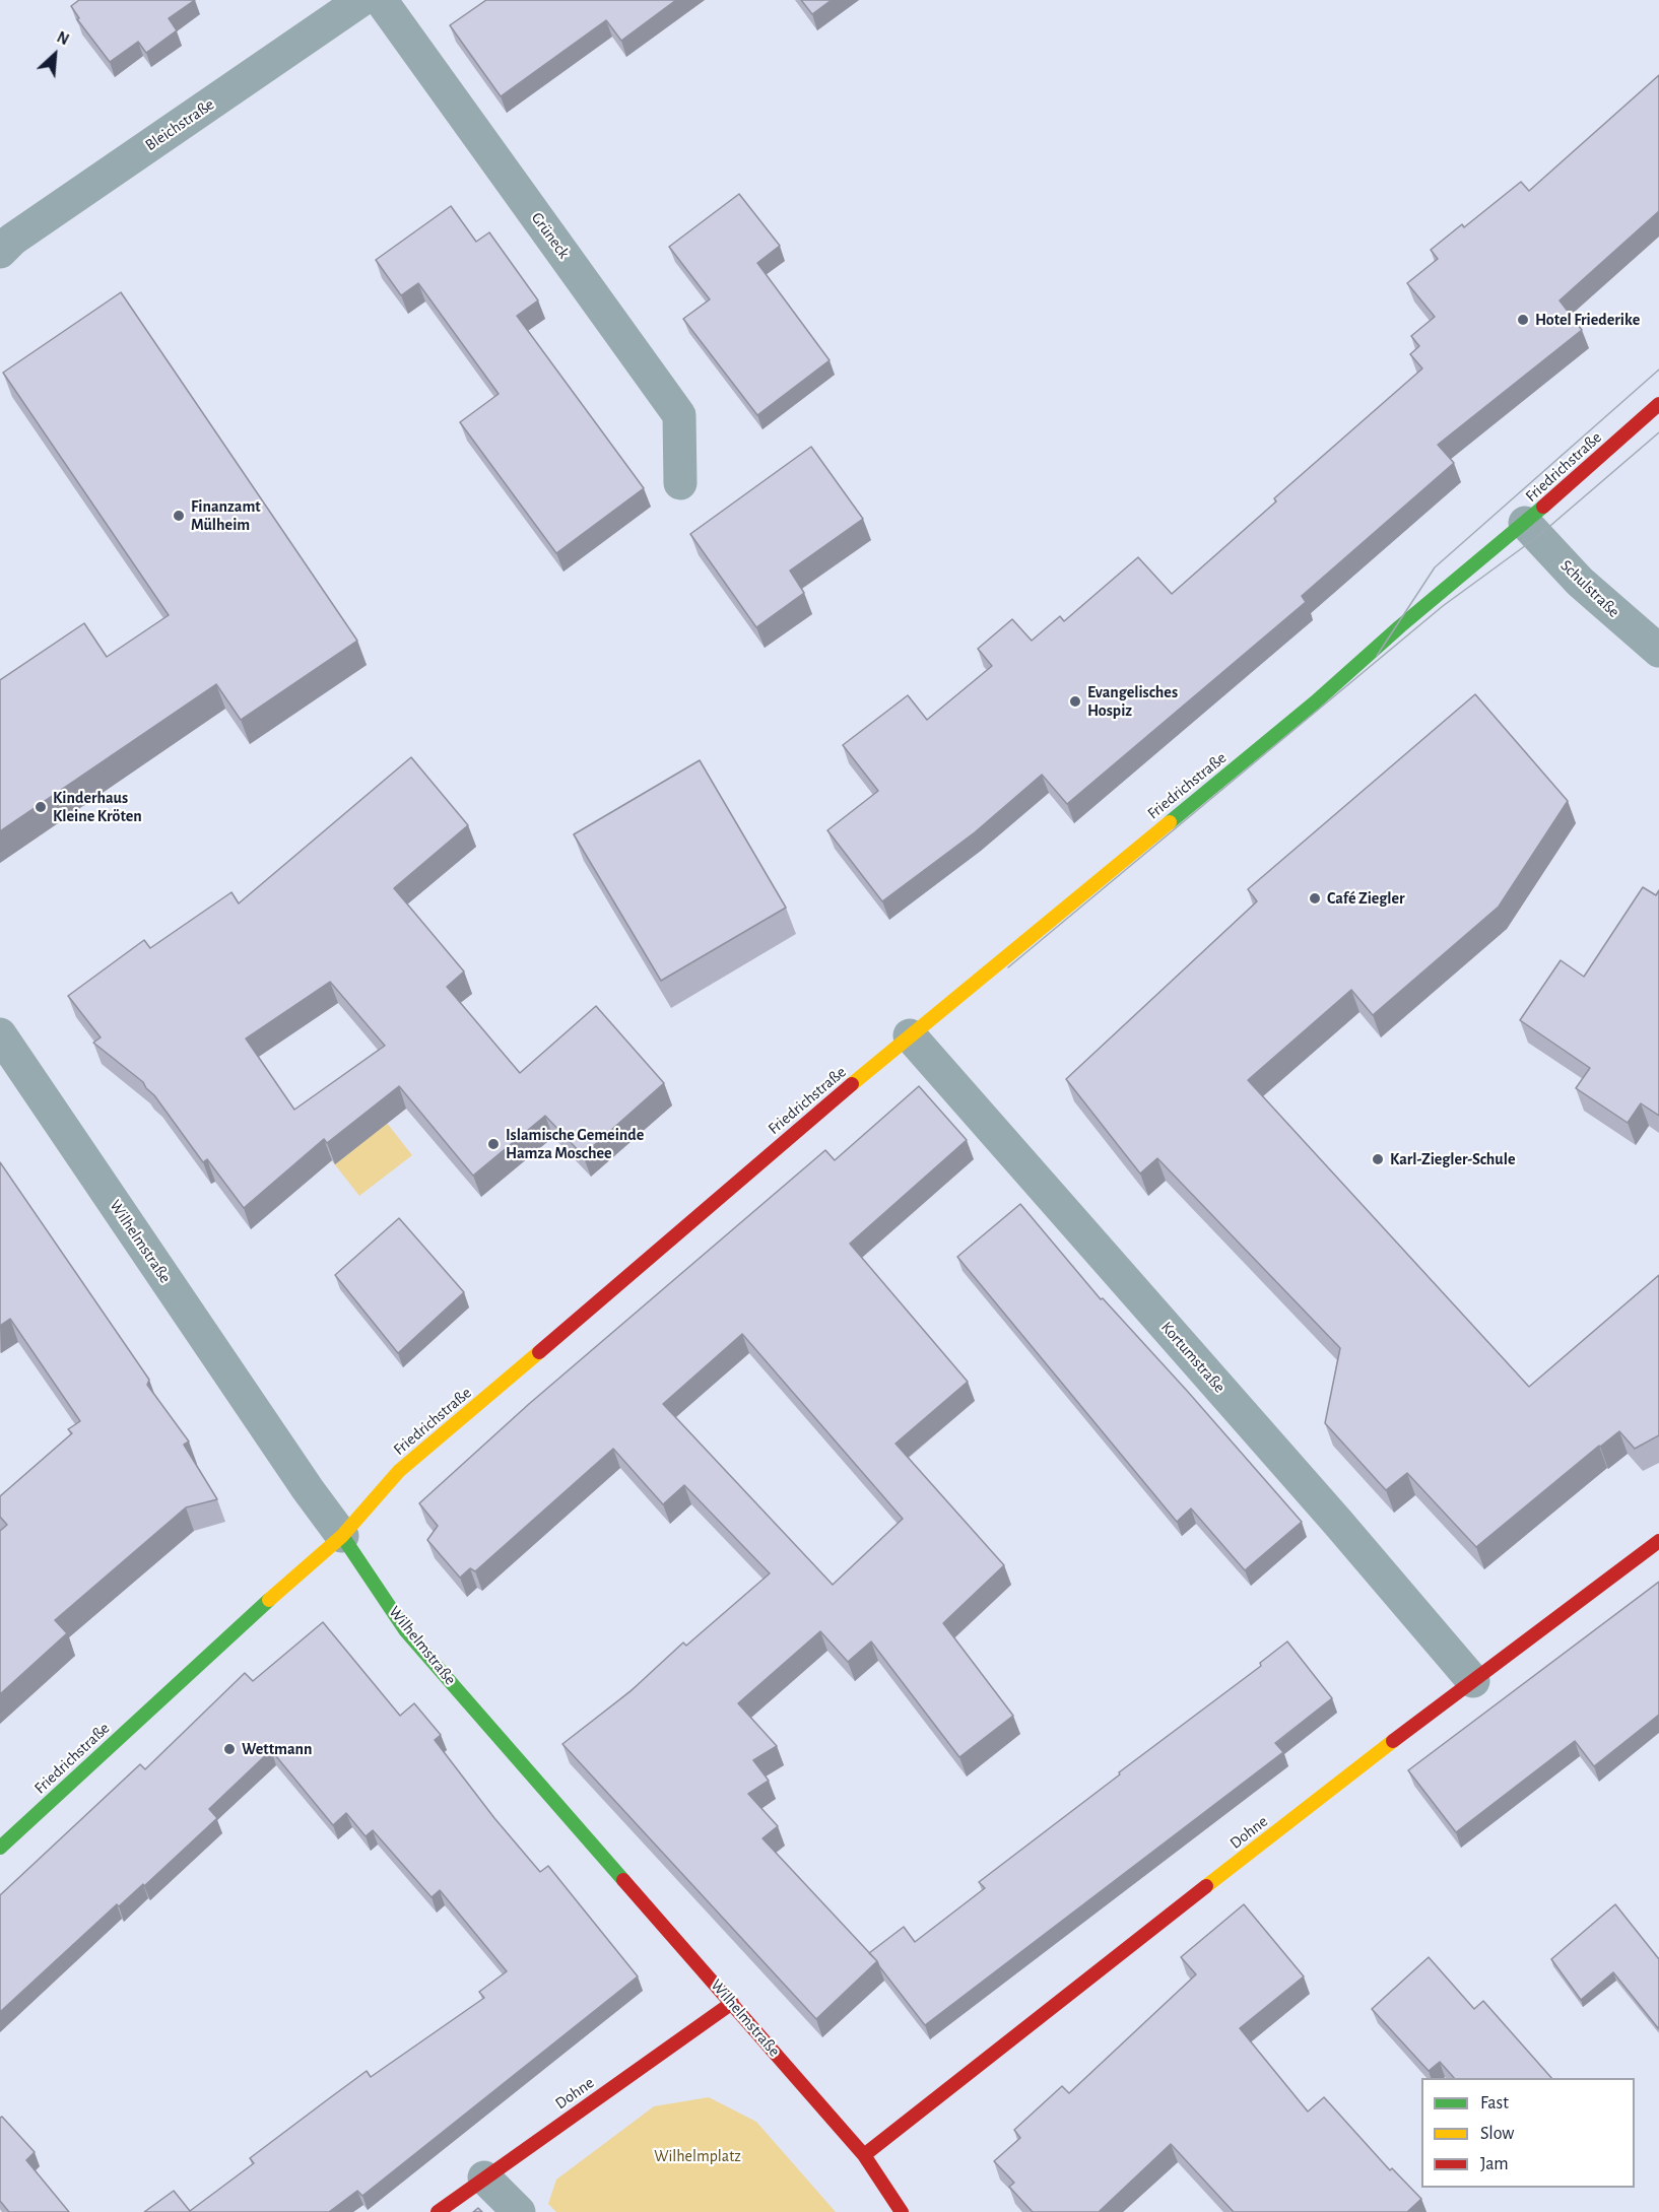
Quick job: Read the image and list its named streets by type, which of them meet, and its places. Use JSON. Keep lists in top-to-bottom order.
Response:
{
  "streets": {
    "main road": ["Friedrichstraße", "Wilhelmstraße", "Dohne"],
    "street": [
      "Bleichstraße",
      "Grüneck",
      "Schulstraße",
      "Kortumstraße"
    ]
  },
  "crossings": [
    ["Friedrichstraße", "Schulstraße"],
    ["Friedrichstraße", "Wilhelmstraße"],
    ["Friedrichstraße", "Kortumstraße"],
    ["Wilhelmstraße", "Dohne"],
    ["Kortumstraße", "Dohne"]
  ],
  "parks": ["Wilhelmplatz"],
  "places": [
    "Hotel Friederike",
    "Finanzamt Mülheim",
    "Evangelisches Hospiz",
    "Kinderhaus Kleine Kröten",
    "Café Ziegler",
    "Islamische Gemeinde Hamza Moschee",
    "Karl-Ziegler-Schule",
    "Wettmann"
  ],
  "legend": ["Fast", "Slow", "Jam"],
  "north": "top right"
}
